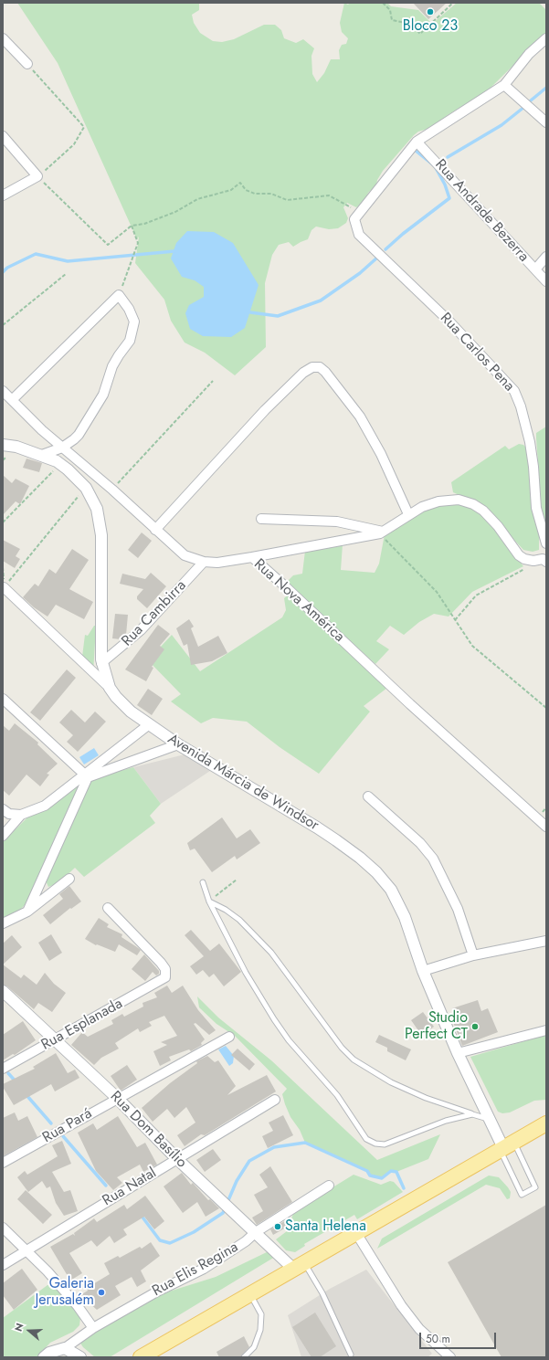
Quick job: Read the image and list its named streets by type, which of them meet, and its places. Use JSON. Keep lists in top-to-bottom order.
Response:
{
  "streets": {
    "street": [
      "Rua Andrade Bezerra",
      "Rua Carlos Pena",
      "Rua Nova América",
      "Rua Cambirra",
      "Avenida Márcia de Windsor",
      "Rua Esplanada",
      "Rua Pará",
      "Rua Dom Basílio",
      "Rua Natal",
      "Rua Elis Regina"
    ]
  },
  "crossings": [
    ["Rua Nova América", "Rua Cambirra"],
    ["Rua Cambirra", "Avenida Márcia de Windsor"],
    ["Rua Esplanada", "Rua Dom Basílio"],
    ["Rua Pará", "Rua Dom Basílio"],
    ["Rua Dom Basílio", "Rua Natal"],
    ["Rua Dom Basílio", "Rua Elis Regina"]
  ],
  "places": [
    "Bloco 23",
    "Studio Perfect CT",
    "Santa Helena",
    "Galeria Jerusalém"
  ],
  "scale_bar": "50 m",
  "north": "left"
}
